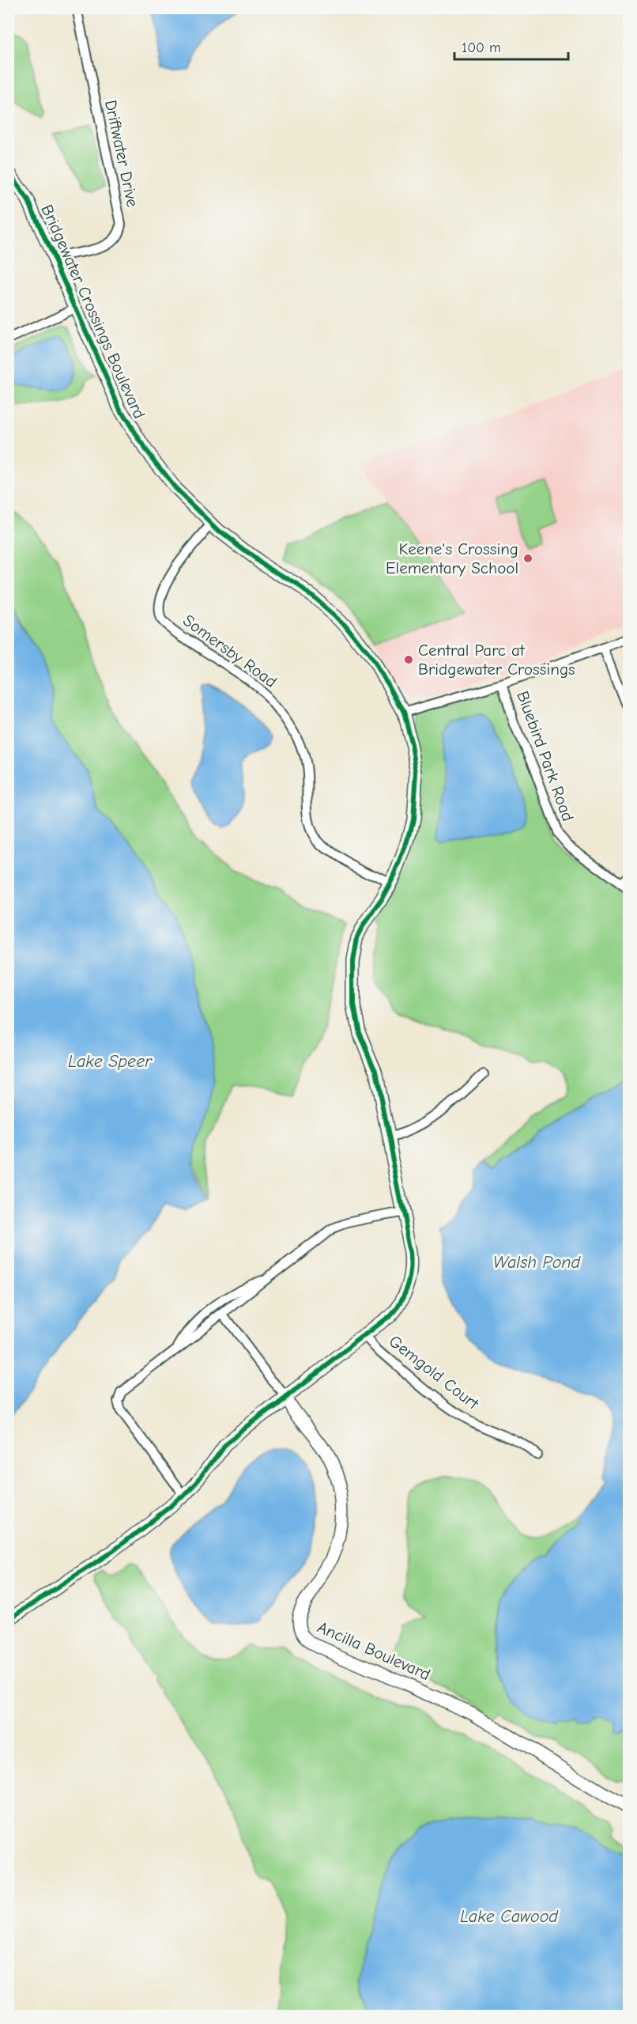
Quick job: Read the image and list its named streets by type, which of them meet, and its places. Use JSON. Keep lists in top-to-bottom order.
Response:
{
  "streets": {
    "street": [
      "Driftwater Drive",
      "Bridgewater Crossings Boulevard",
      "Somersby Road",
      "Bluebird Park Road",
      "Gemgold Court",
      "Ancilla Boulevard"
    ]
  },
  "crossings": [
    ["Driftwater Drive", "Bridgewater Crossings Boulevard"],
    ["Bridgewater Crossings Boulevard", "Somersby Road"],
    ["Bridgewater Crossings Boulevard", "Gemgold Court"],
    ["Bridgewater Crossings Boulevard", "Ancilla Boulevard"]
  ],
  "water": ["Lake Speer", "Walsh Pond", "Lake Cawood"],
  "places": ["Keene's Crossing Elementary School", "Central Parc at Bridgewater Crossings"],
  "scale_bar": "100 m"
}
